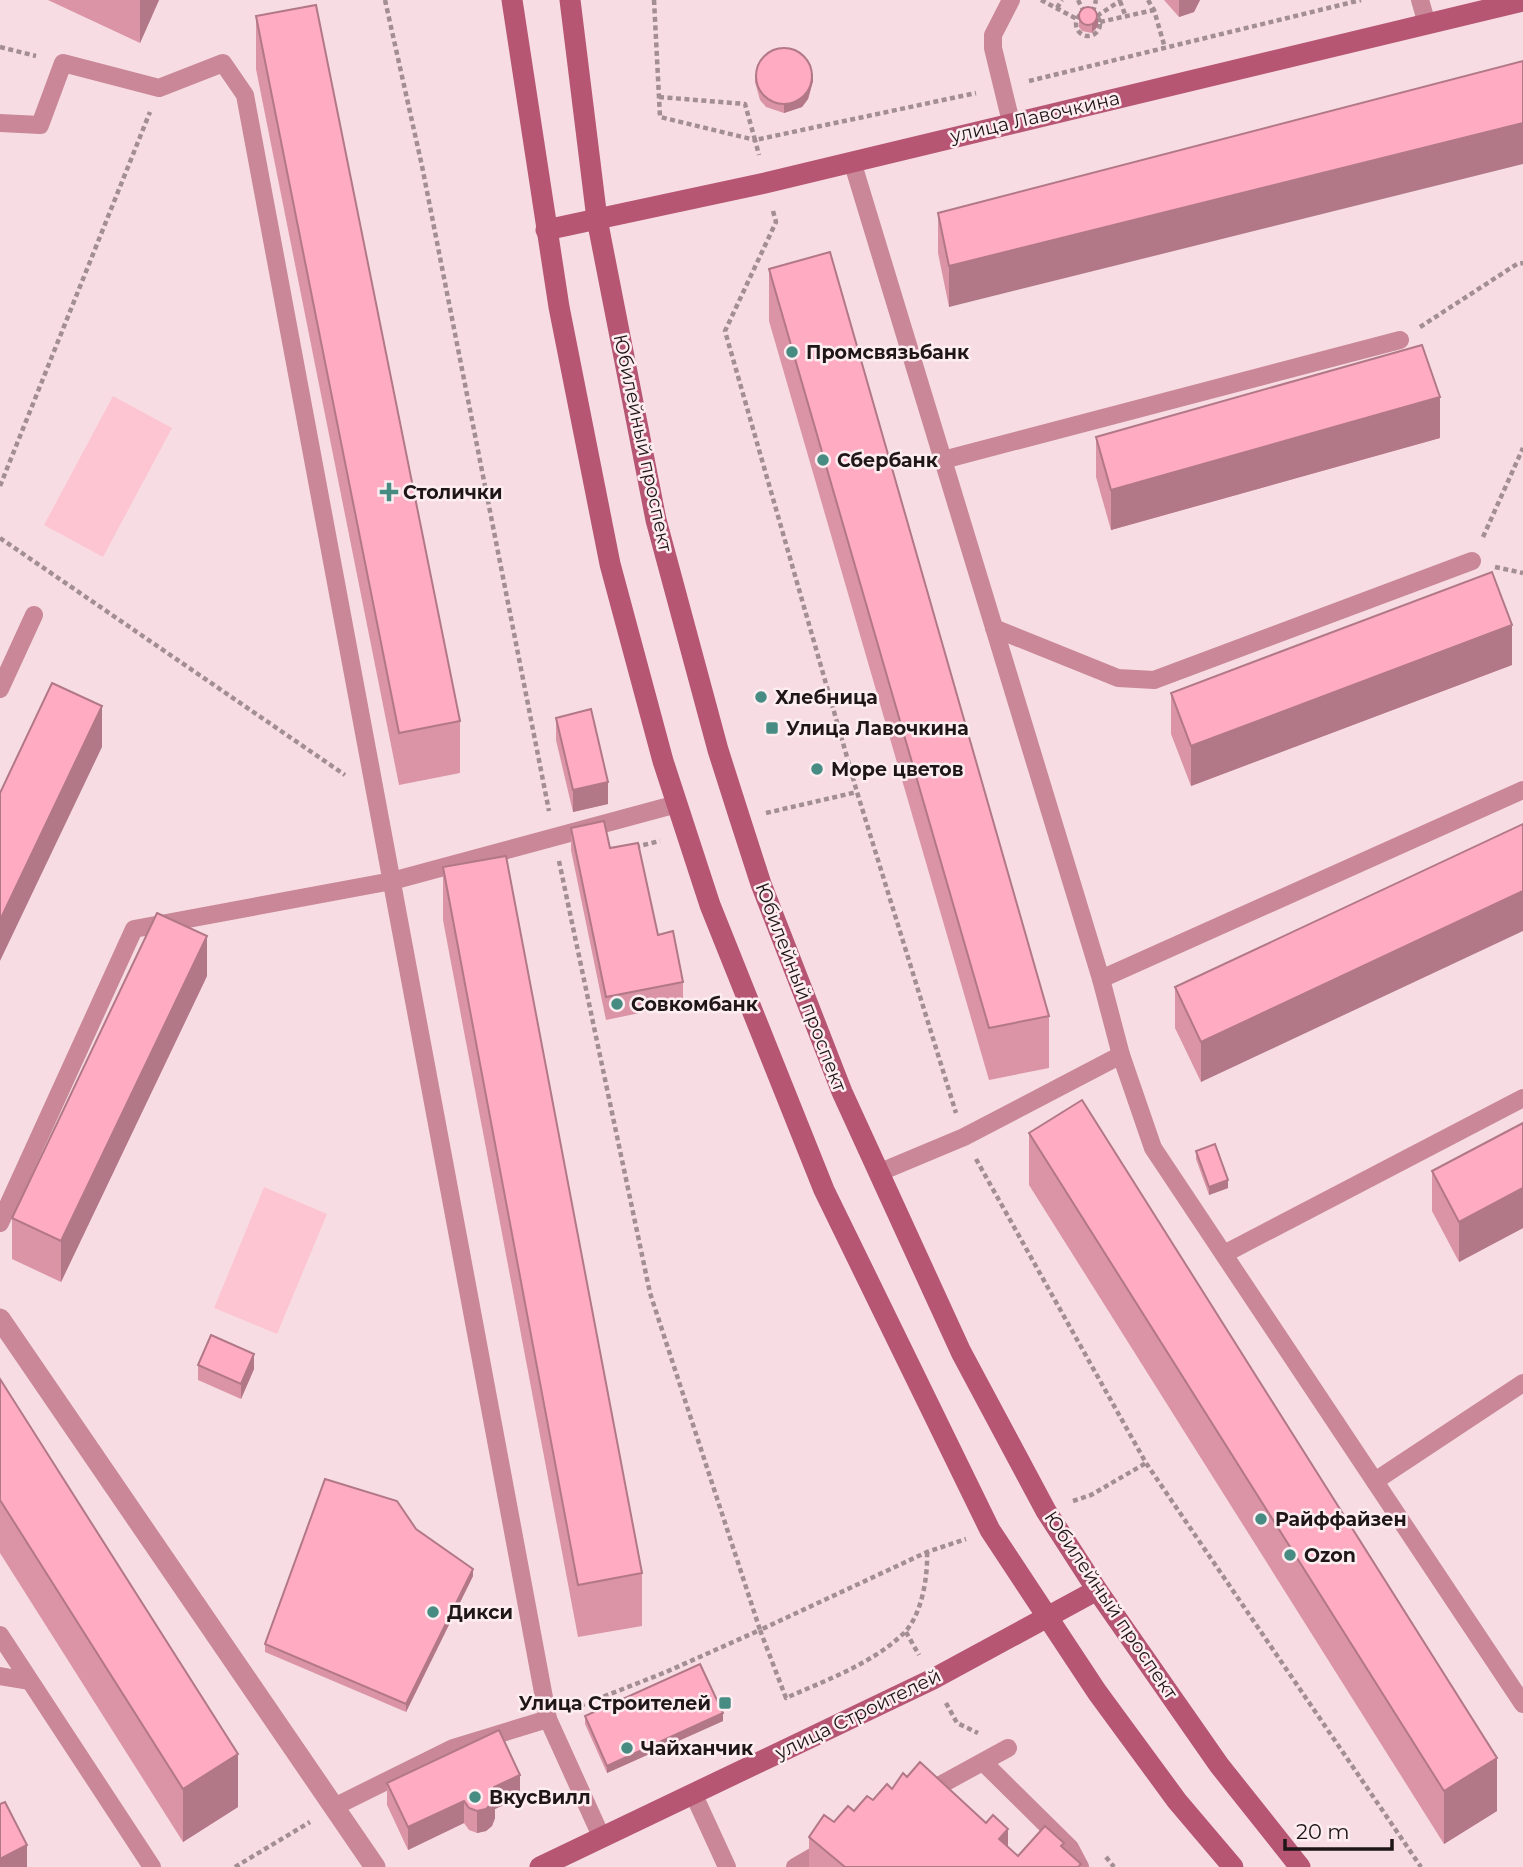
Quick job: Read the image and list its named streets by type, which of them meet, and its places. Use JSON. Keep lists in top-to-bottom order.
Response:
{
  "streets": {
    "main road": ["улица Лавочкина", "Юбилейный проспект", "улица Строителей"]
  },
  "crossings": [
    ["улица Лавочкина", "Юбилейный проспект"],
    ["Юбилейный проспект", "улица Строителей"]
  ],
  "places": {
    "other": [
      "Промсвязьбанк",
      "Сбербанк",
      "Хлебница",
      "Море цветов",
      "Совкомбанк",
      "Райффайзен",
      "Ozon",
      "Дикси",
      "Чайханчик",
      "ВкусВилл"
    ],
    "health": ["Столички"],
    "transit": ["Улица Лавочкина", "Улица Строителей"]
  },
  "scale_bar": "20 m"
}
